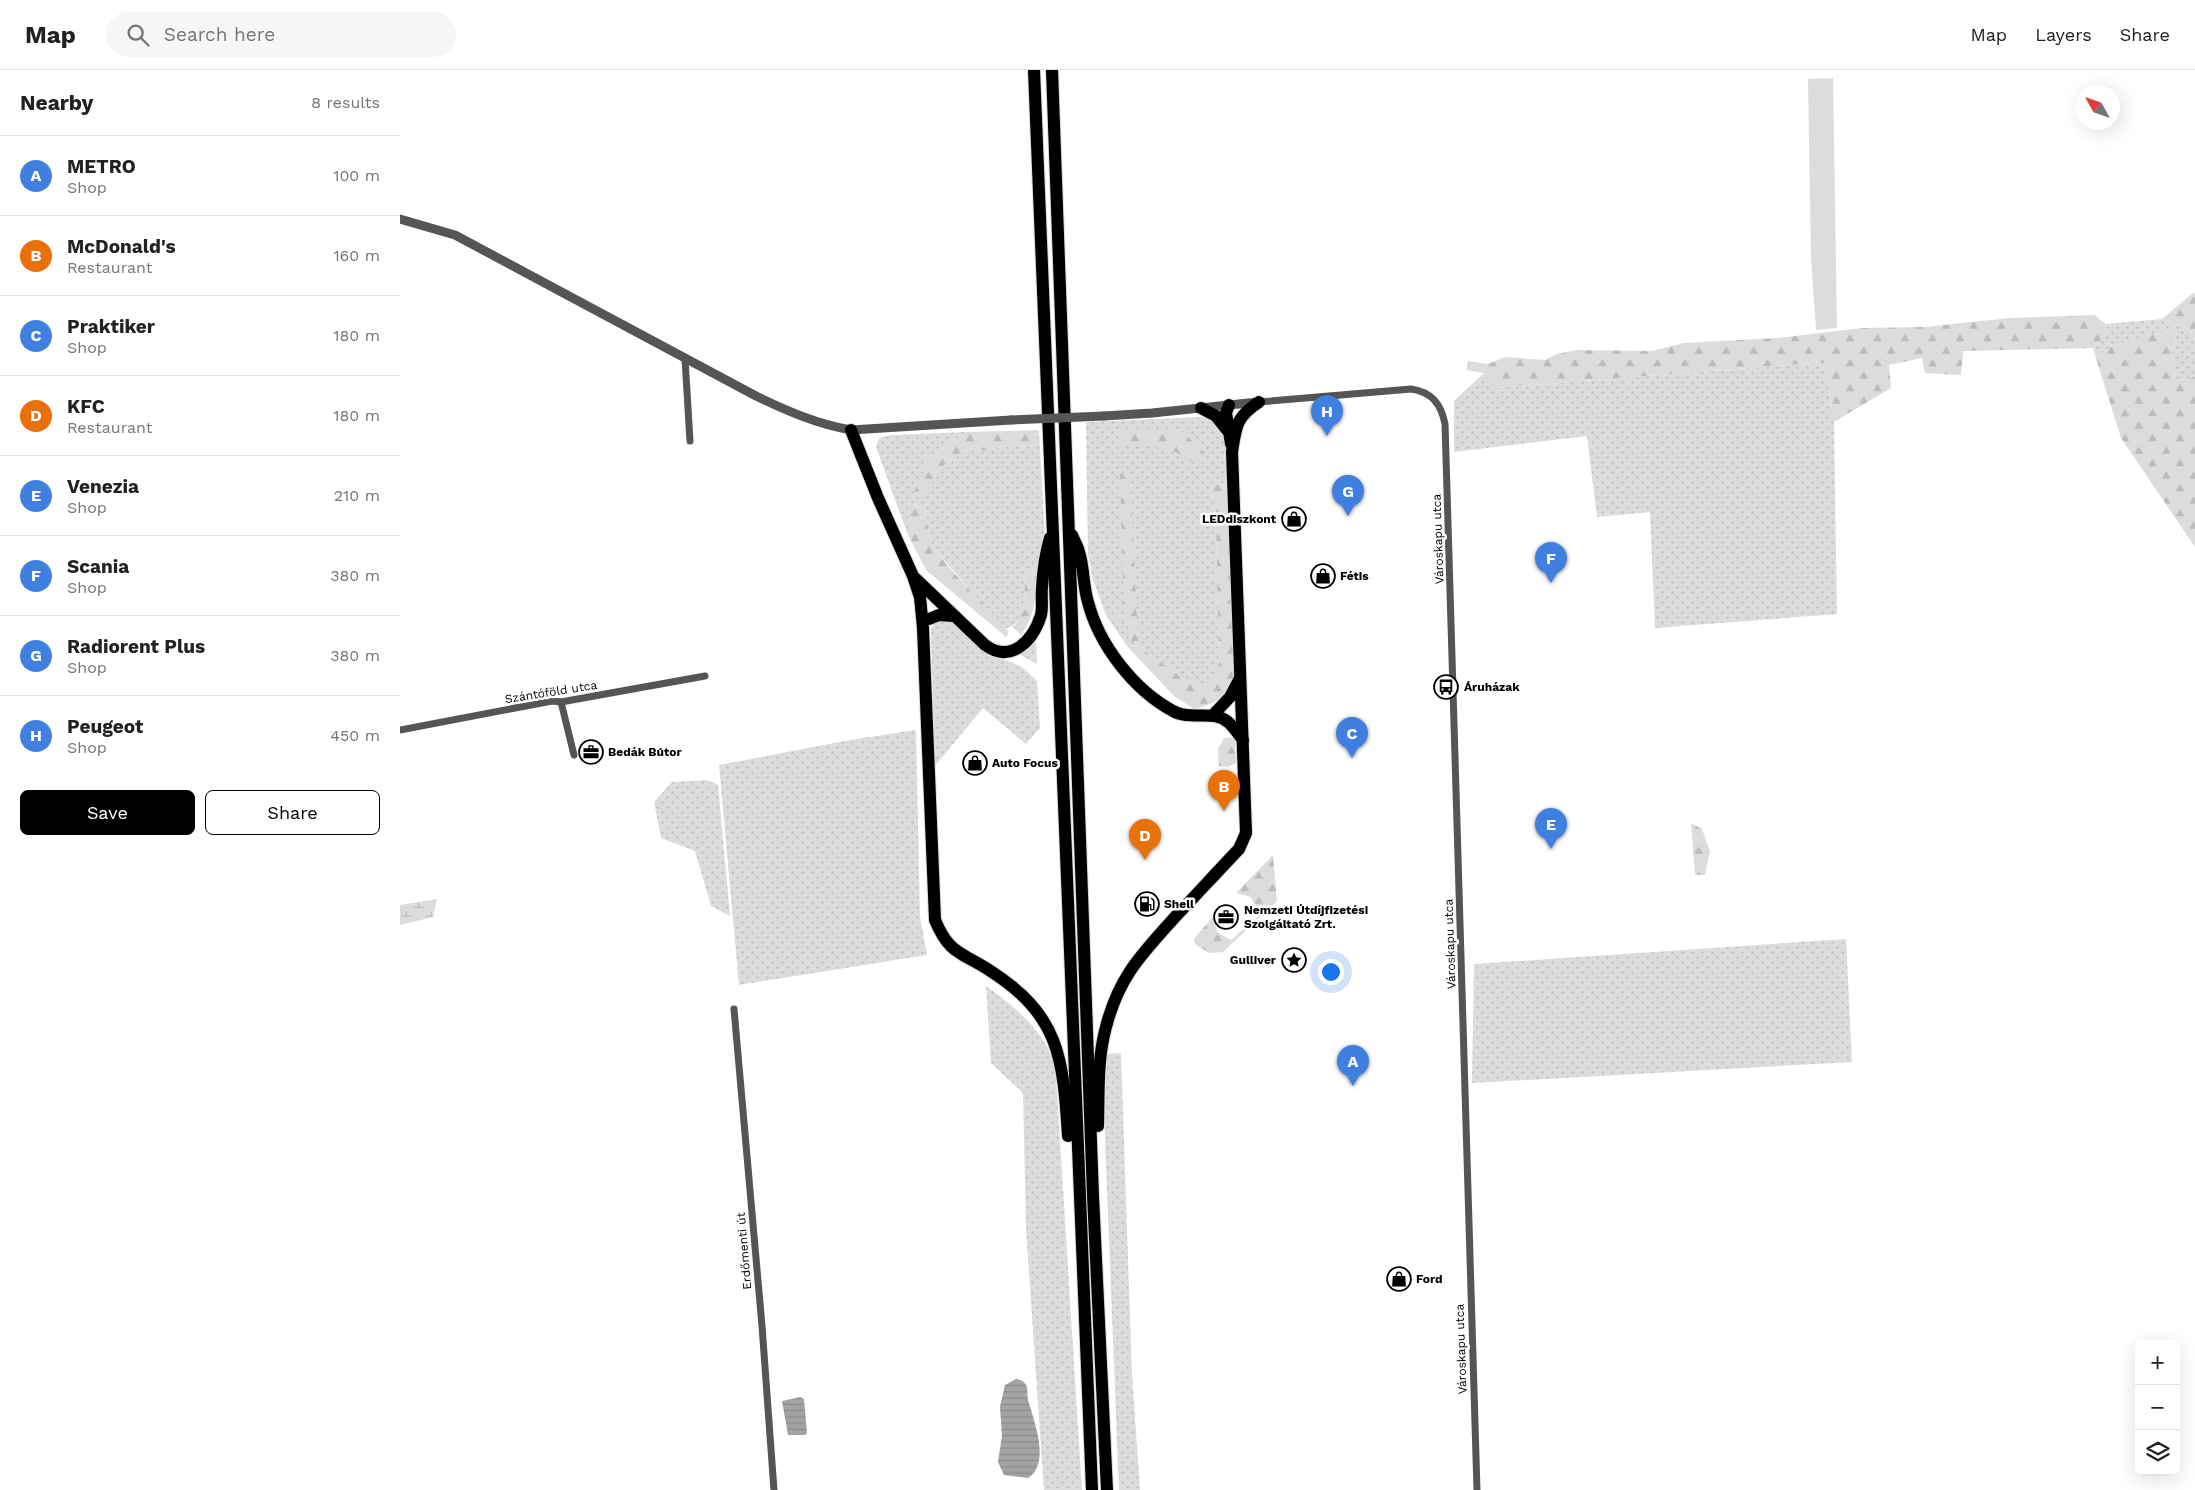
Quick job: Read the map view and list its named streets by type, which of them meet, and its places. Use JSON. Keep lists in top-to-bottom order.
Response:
{
  "streets": {
    "street": ["Városkapu utca", "Szántóföld utca", "Erdőmenti út"]
  },
  "places": {
    "shop": [
      "LEDdiszkont",
      "Fétis",
      "Auto Focus",
      "Ford"
    ],
    "bus stop": ["Áruházak"],
    "office": ["Bedák Bútor", "Nemzeti Útdíjfizetési Szolgáltató Zrt."],
    "fuel station": ["Shell"],
    "place": ["Gulliver"]
  },
  "north": "top left",
  "page": {
    "header": "Map",
    "search": "Search here",
    "nav": ["Map", "Layers", "Share"],
    "heading": ["Nearby", "8 results"],
    "list": [
      {
        "mark": "A",
        "name": "METRO",
        "note": "Shop",
        "value": "100 m"
      },
      {
        "mark": "B",
        "name": "McDonald's",
        "note": "Restaurant",
        "value": "160 m"
      },
      {
        "mark": "C",
        "name": "Praktiker",
        "note": "Shop",
        "value": "180 m"
      },
      {
        "mark": "D",
        "name": "KFC",
        "note": "Restaurant",
        "value": "180 m"
      },
      {
        "mark": "E",
        "name": "Venezia",
        "note": "Shop",
        "value": "210 m"
      },
      {
        "mark": "F",
        "name": "Scania",
        "note": "Shop",
        "value": "380 m"
      },
      {
        "mark": "G",
        "name": "Radiorent Plus",
        "note": "Shop",
        "value": "380 m"
      },
      {
        "mark": "H",
        "name": "Peugeot",
        "note": "Shop",
        "value": "450 m"
      }
    ],
    "pins": [
      "H",
      "G",
      "F",
      "C",
      "B",
      "E",
      "D",
      "A"
    ],
    "buttons": ["Save", "Share"],
    "map_buttons": ["+", "−"]
  }
}
